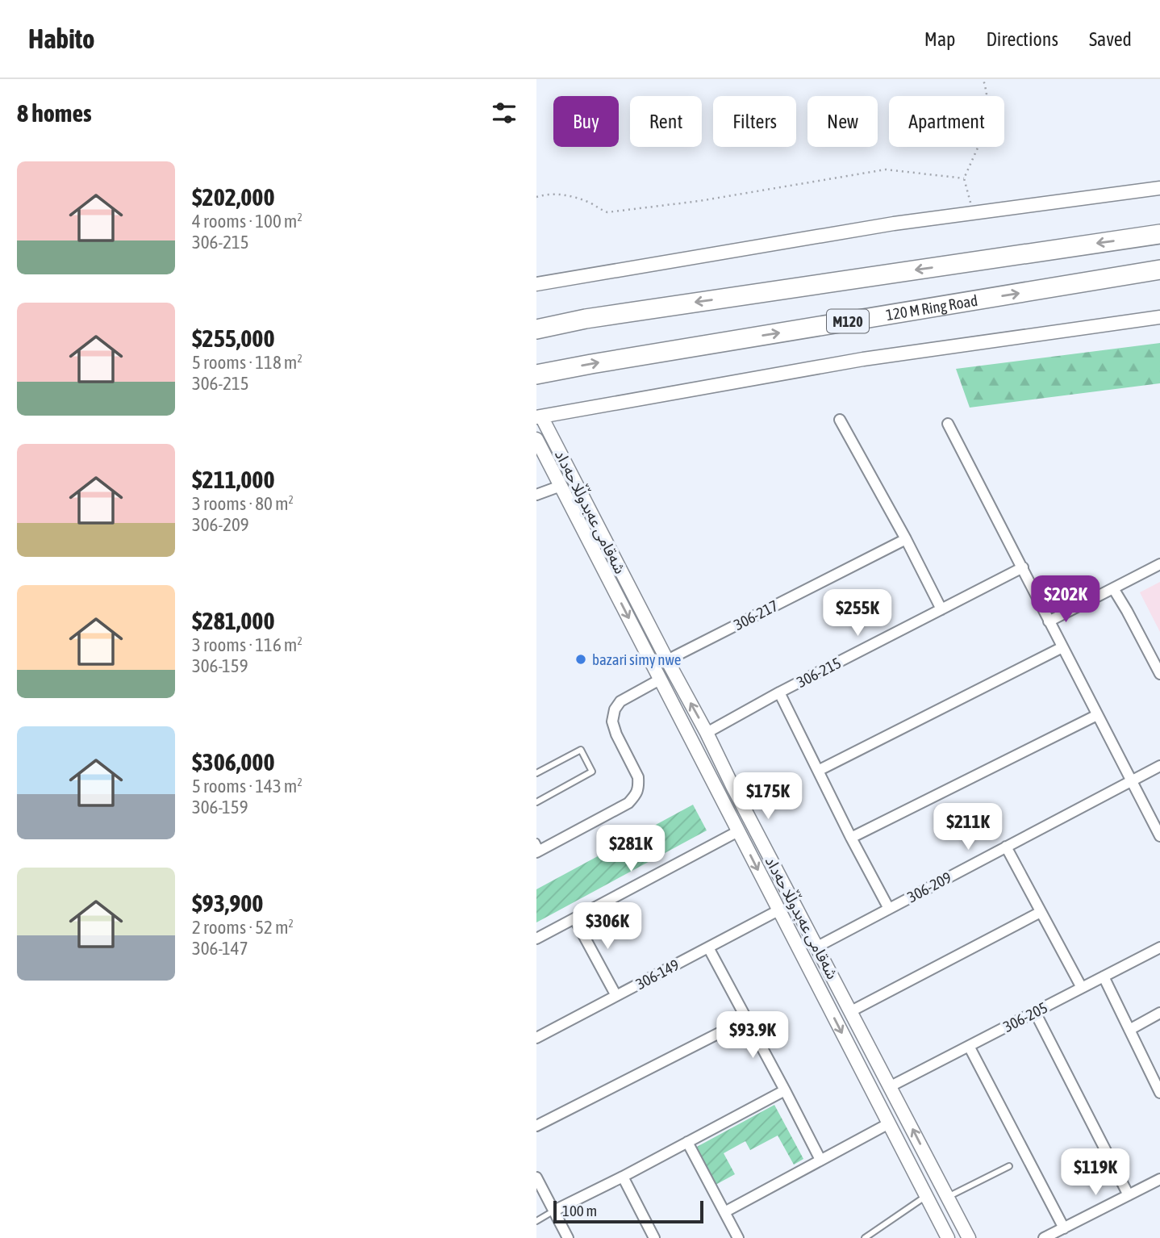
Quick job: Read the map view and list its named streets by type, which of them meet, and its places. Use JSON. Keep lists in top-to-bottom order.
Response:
{
  "streets": {
    "highway": ["120 M Ring Road", "M120"],
    "street": [
      "شەقامی عەبدوڵڵا حەداد",
      "306-217",
      "306-215",
      "306-209",
      "306-149",
      "306-205"
    ]
  },
  "crossings": [
    ["شەقامی عەبدوڵڵا حەداد", "306-217"],
    ["شەقامی عەبدوڵڵا حەداد", "306-215"],
    ["شەقامی عەبدوڵڵا حەداد", "306-209"],
    ["شەقامی عەبدوڵڵا حەداد", "306-149"],
    ["شەقامی عەبدوڵڵا حەداد", "306-205"]
  ],
  "places": ["bazari simy nwe"],
  "scale_bar": "100 m",
  "page": {
    "header": "Habito",
    "nav": ["Map", "Directions", "Saved"],
    "heading": "8 homes",
    "chip": [
      "Buy",
      "Rent",
      "Filters",
      "New",
      "Apartment"
    ],
    "list": [
      {
        "name": "$202,000",
        "note": "4 rooms · 100 m² · 306-215"
      },
      {
        "name": "$255,000",
        "note": "5 rooms · 118 m² · 306-215"
      },
      {
        "name": "$211,000",
        "note": "3 rooms · 80 m² · 306-209"
      },
      {
        "name": "$281,000",
        "note": "3 rooms · 116 m² · 306-159"
      },
      {
        "name": "$306,000",
        "note": "5 rooms · 143 m² · 306-159"
      },
      {
        "name": "$93,900",
        "note": "2 rooms · 52 m² · 306-147"
      }
    ],
    "price": [
      "$202K",
      "$255K",
      "$175K",
      "$211K",
      "$281K",
      "$306K",
      "$93.9K",
      "$119K"
    ],
    "scale": "100 m"
  }
}
